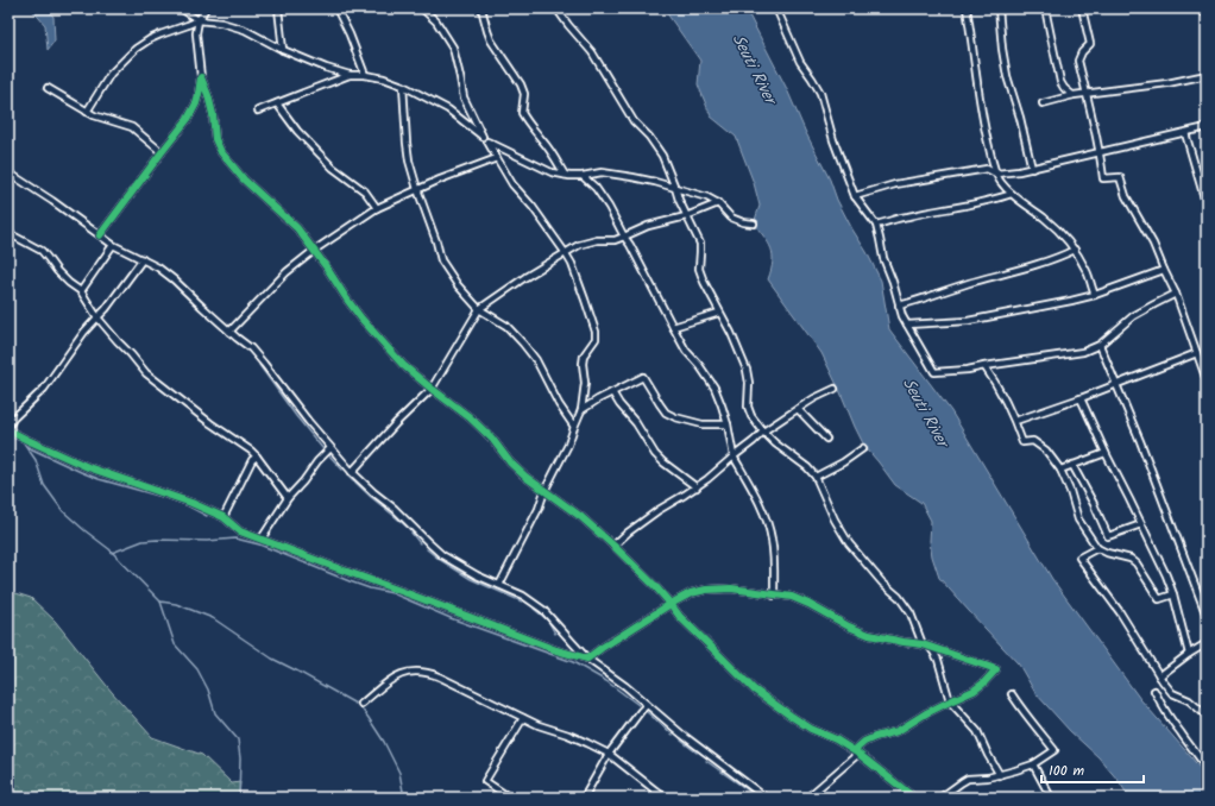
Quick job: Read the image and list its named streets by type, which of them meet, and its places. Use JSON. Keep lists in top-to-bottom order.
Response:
{
  "water": ["Seuti River"],
  "scale_bar": "100 m"
}
